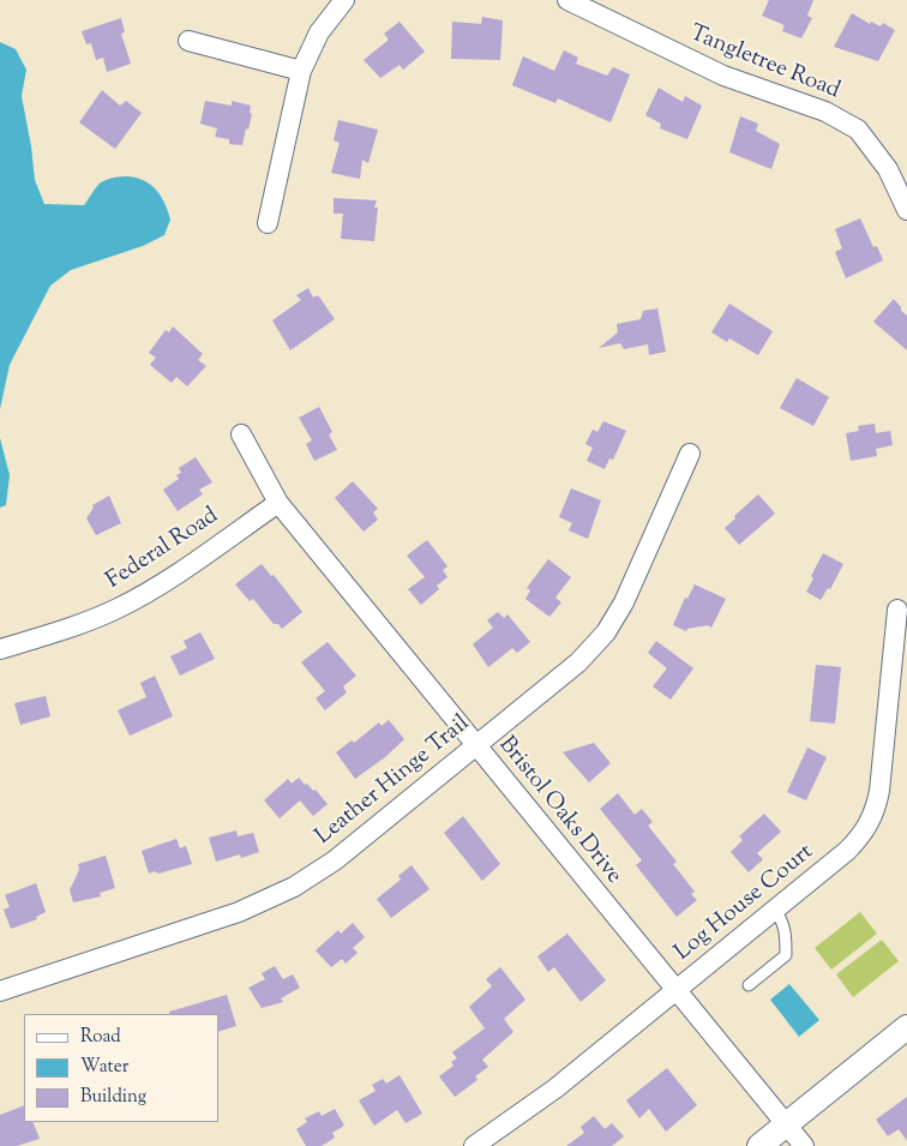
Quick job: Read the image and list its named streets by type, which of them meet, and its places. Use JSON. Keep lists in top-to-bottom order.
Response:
{
  "streets": {
    "street": [
      "Tangletree Road",
      "Federal Road",
      "Leather Hinge Trail",
      "Bristol Oaks Drive",
      "Log House Court"
    ]
  },
  "crossings": [
    ["Federal Road", "Bristol Oaks Drive"],
    ["Leather Hinge Trail", "Bristol Oaks Drive"],
    ["Bristol Oaks Drive", "Log House Court"]
  ],
  "legend": ["Road", "Water", "Building"]
}
